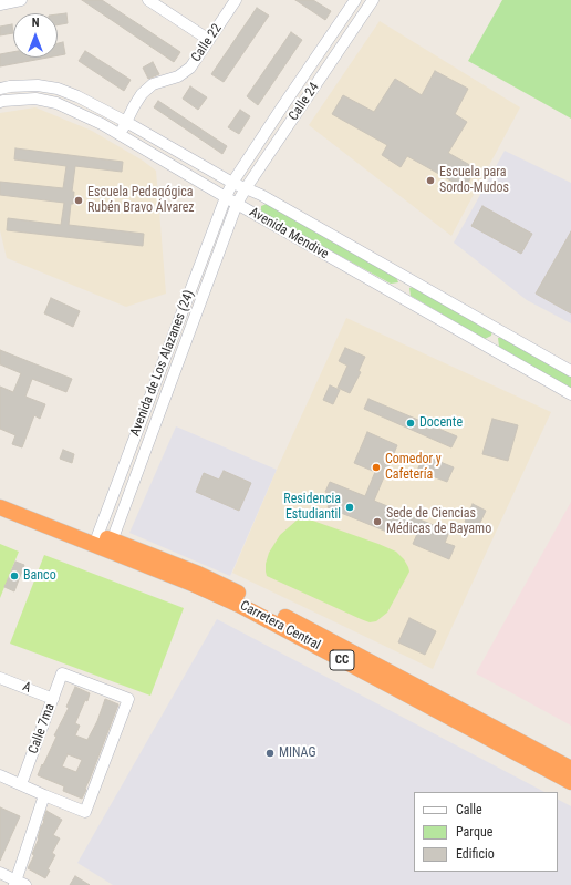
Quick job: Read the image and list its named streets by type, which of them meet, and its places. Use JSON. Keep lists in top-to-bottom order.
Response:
{
  "streets": {
    "highway": ["Carretera Central", "CC"],
    "street": [
      "Calle 22",
      "Calle 24",
      "Avenida Mendive",
      "Avenida de Los Alazanes (24)",
      "A",
      "Calle 7ma"
    ]
  },
  "crossings": [
    ["Calle 22", "Avenida Mendive"],
    ["Calle 24", "Avenida Mendive"],
    ["Calle 24", "Avenida de Los Alazanes (24)"],
    ["Avenida Mendive", "Avenida de Los Alazanes (24)"],
    ["Avenida de Los Alazanes (24)", "Carretera Central"],
    ["A", "Calle 7ma"]
  ],
  "places": [
    "Escuela para Sordo-Mudos",
    "Escuela Pedagógica Rubén Bravo Álvarez",
    "Docente",
    "Comedor y Cafetería",
    "Residencia Estudiantil",
    "Sede de Ciencias Médicas de Bayamo",
    "Banco",
    "MINAG"
  ],
  "legend": ["Calle", "Parque", "Edificio"],
  "north": "top"
}
